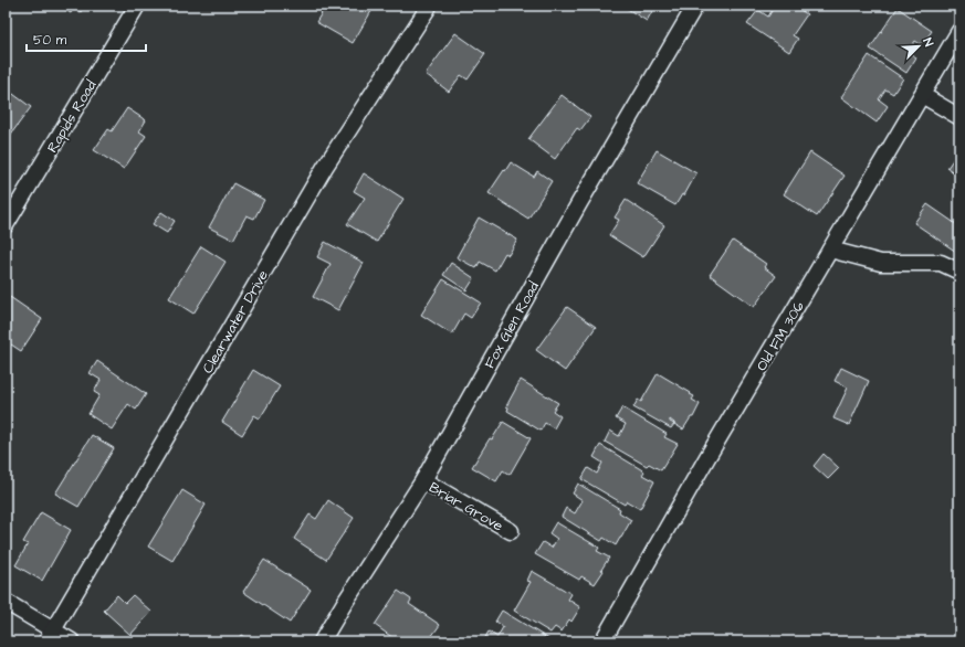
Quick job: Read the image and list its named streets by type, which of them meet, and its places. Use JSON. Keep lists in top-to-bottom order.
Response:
{
  "streets": {
    "street": [
      "Rapids Road",
      "Clearwater Drive",
      "Fox Glen Road",
      "Old FM 306",
      "Briar Grove"
    ]
  },
  "crossings": [
    ["Fox Glen Road", "Briar Grove"]
  ],
  "scale_bar": "50 m",
  "north": "top right"
}
